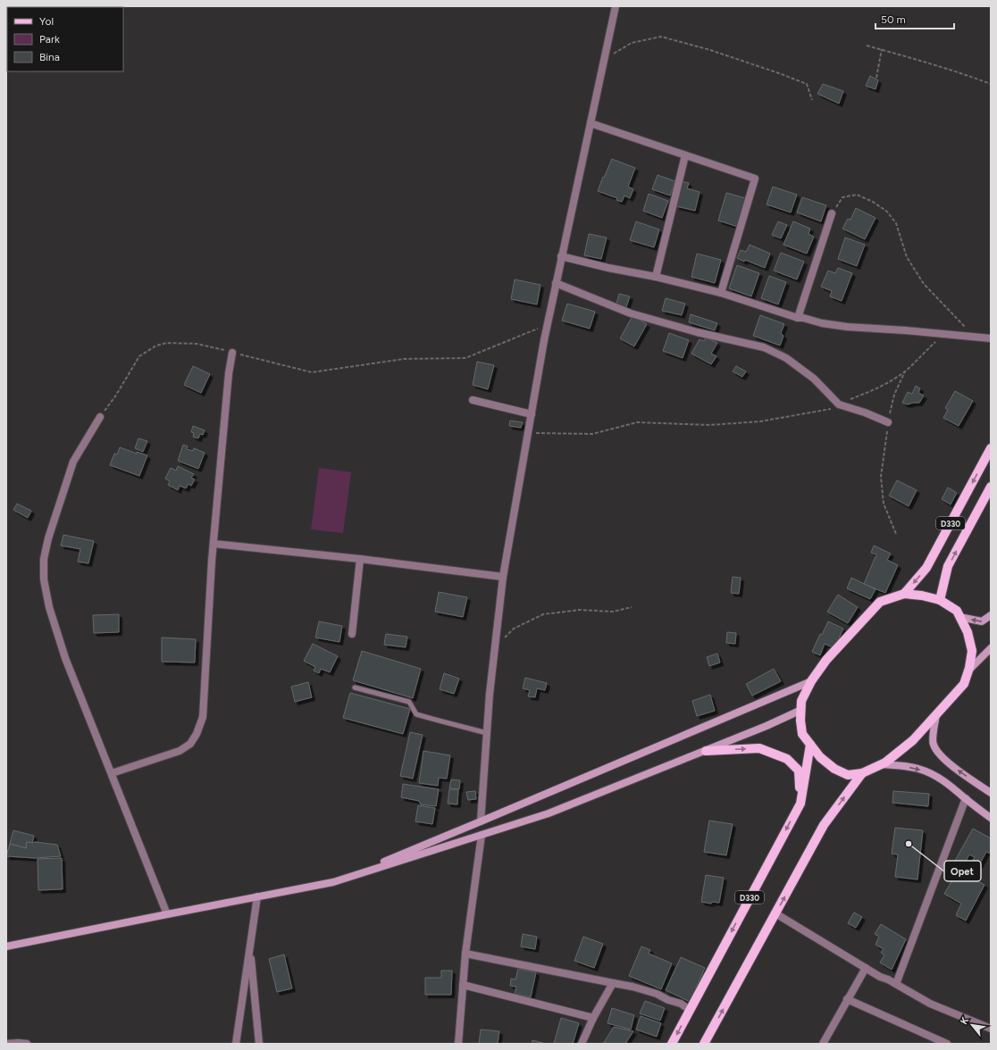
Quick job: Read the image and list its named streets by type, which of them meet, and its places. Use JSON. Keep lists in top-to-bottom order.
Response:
{
  "streets": {
    "main road": ["D330"]
  },
  "places": ["Opet"],
  "legend": ["Yol", "Park", "Bina"],
  "scale_bar": "50 m",
  "north": "top left"
}
